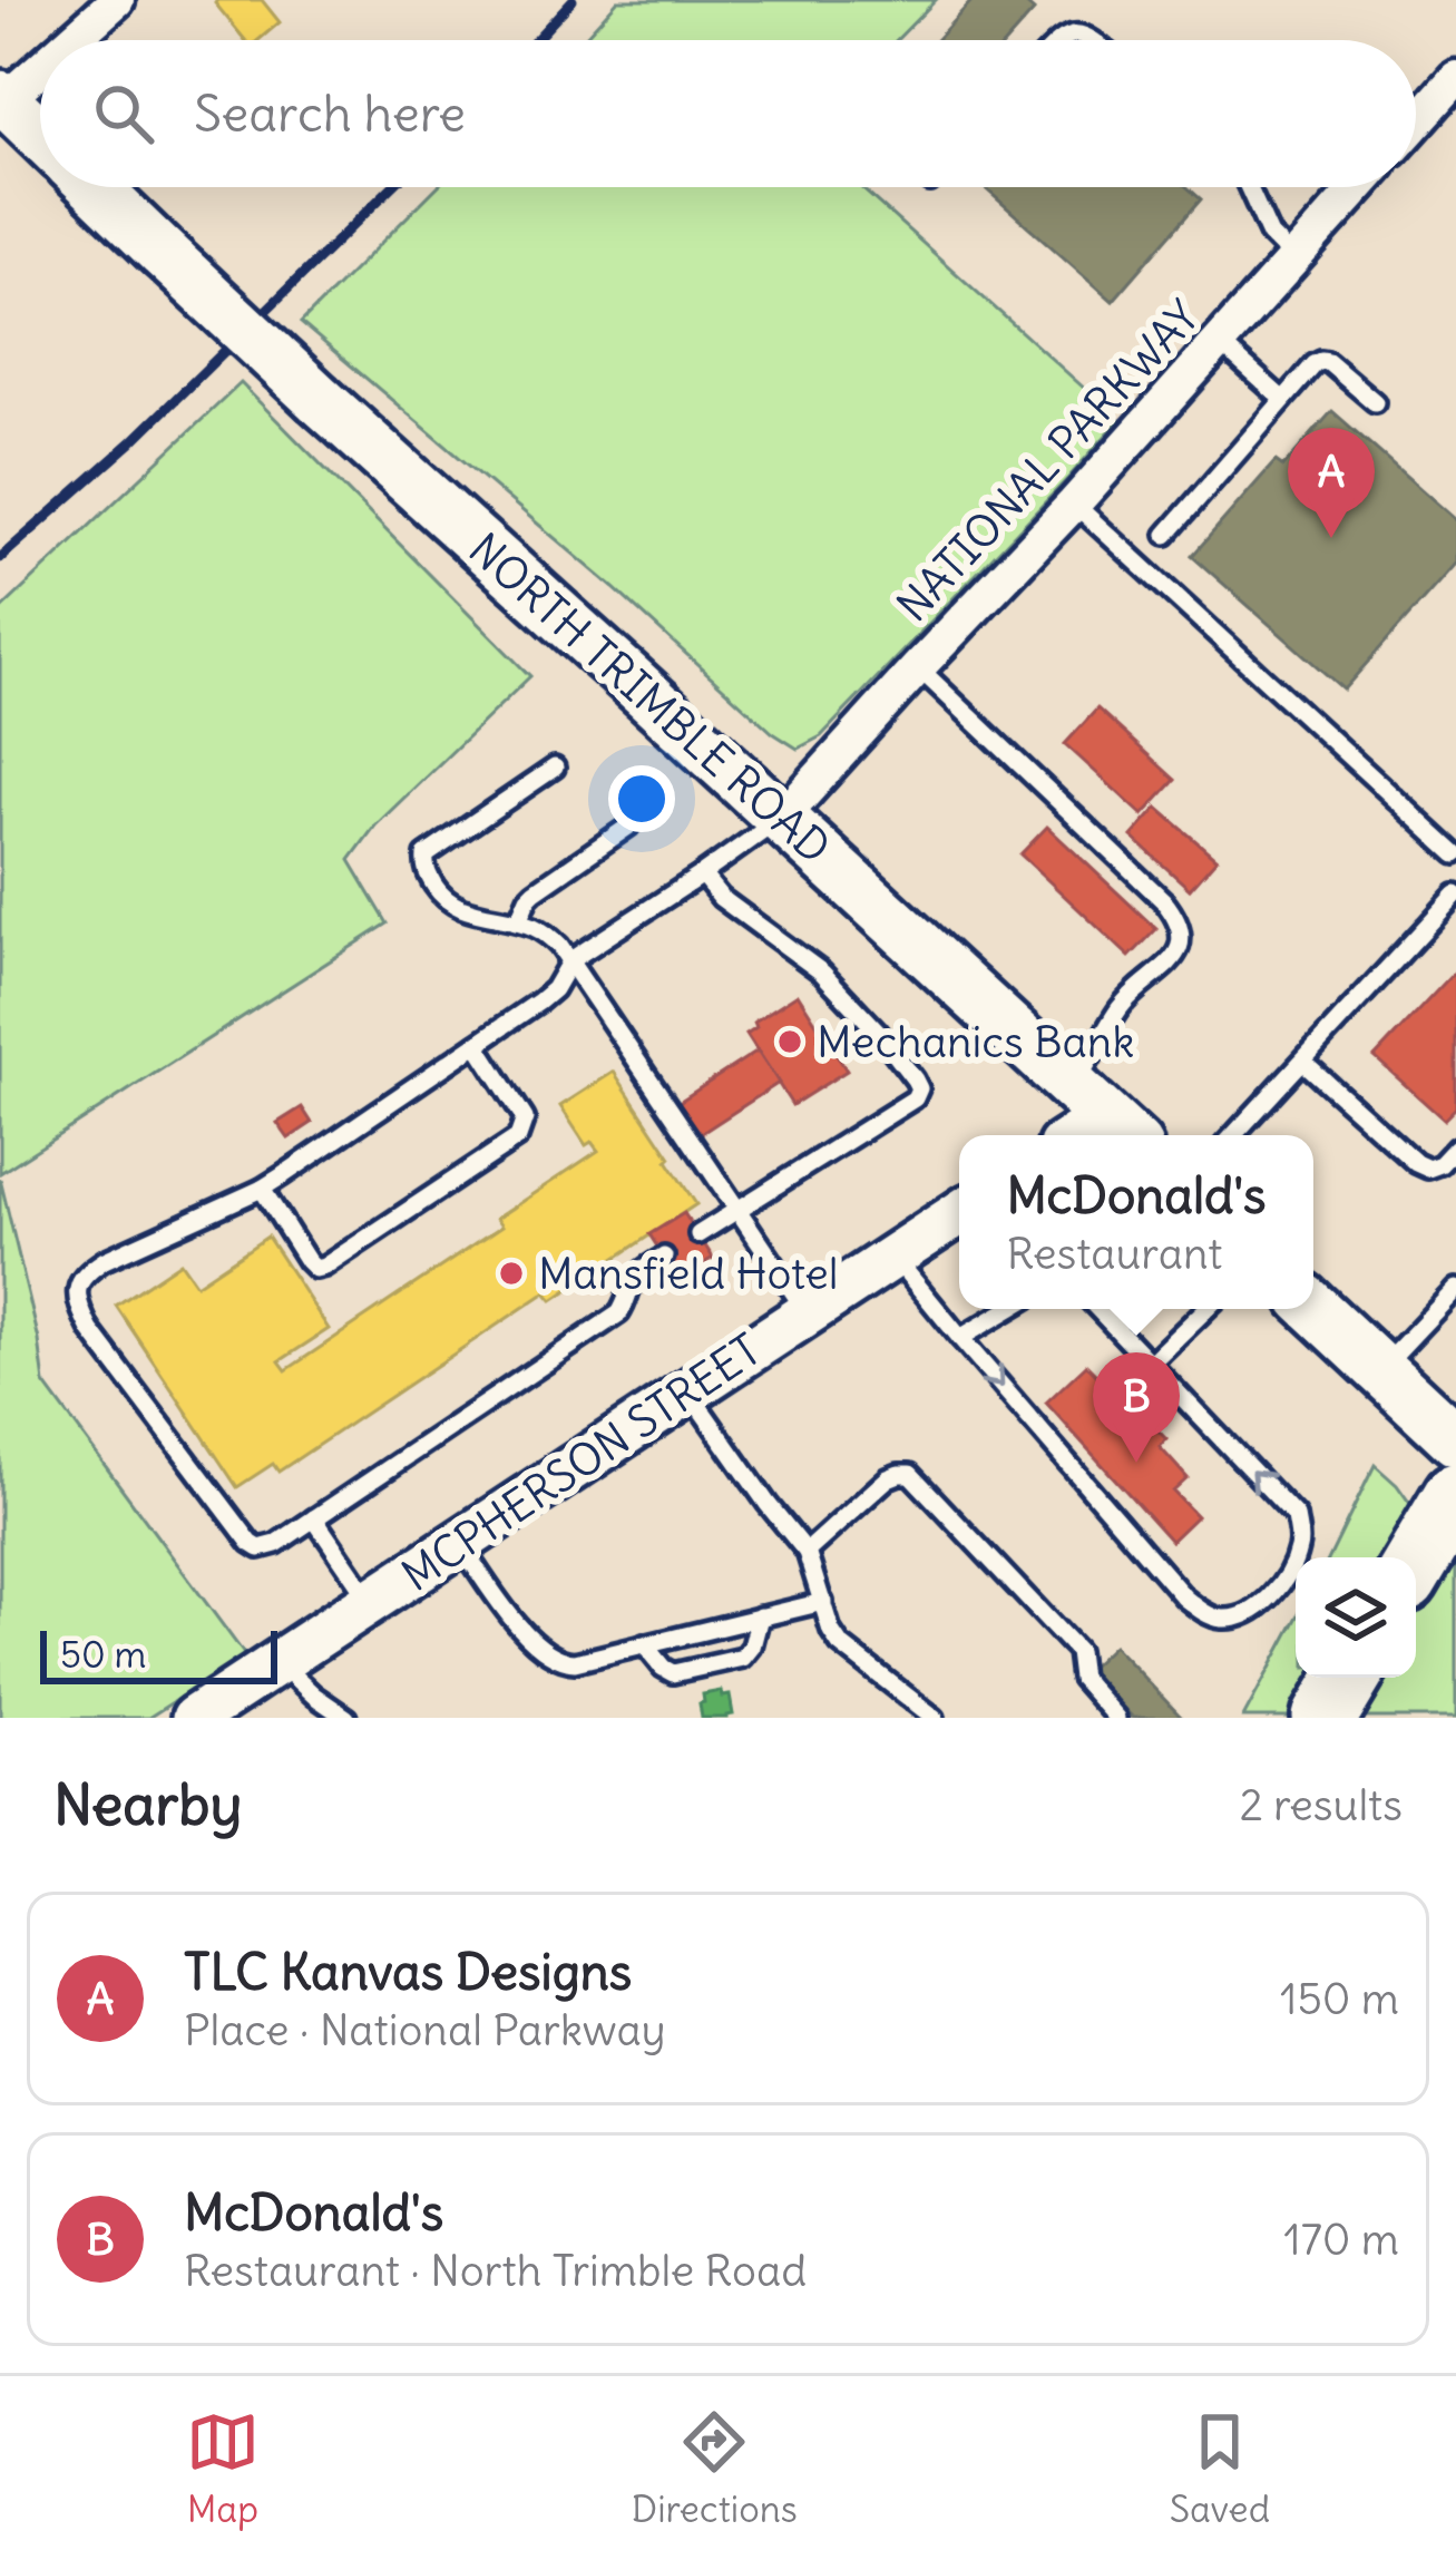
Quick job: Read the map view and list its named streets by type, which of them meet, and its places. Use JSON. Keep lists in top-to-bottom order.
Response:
{
  "streets": {
    "main road": ["NORTH TRIMBLE ROAD"],
    "street": ["NATIONAL PARKWAY", "MCPHERSON STREET"]
  },
  "crossings": [
    ["NATIONAL PARKWAY", "NORTH TRIMBLE ROAD"]
  ],
  "places": ["Mechanics Bank", "Mansfield Hotel"],
  "scale_bar": "50 m",
  "page": {
    "search": "Search here",
    "pins": ["A", "B"],
    "popup": ["McDonald's", "Restaurant"],
    "scale": "50 m",
    "heading": ["Nearby", "2 results"],
    "list": [
      {
        "mark": "A",
        "name": "TLC Kanvas Designs",
        "note": "Place · National Parkway",
        "value": "150 m"
      },
      {
        "mark": "B",
        "name": "McDonald's",
        "note": "Restaurant · North Trimble Road",
        "value": "170 m"
      }
    ],
    "nav": ["Map", "Directions", "Saved"]
  }
}
